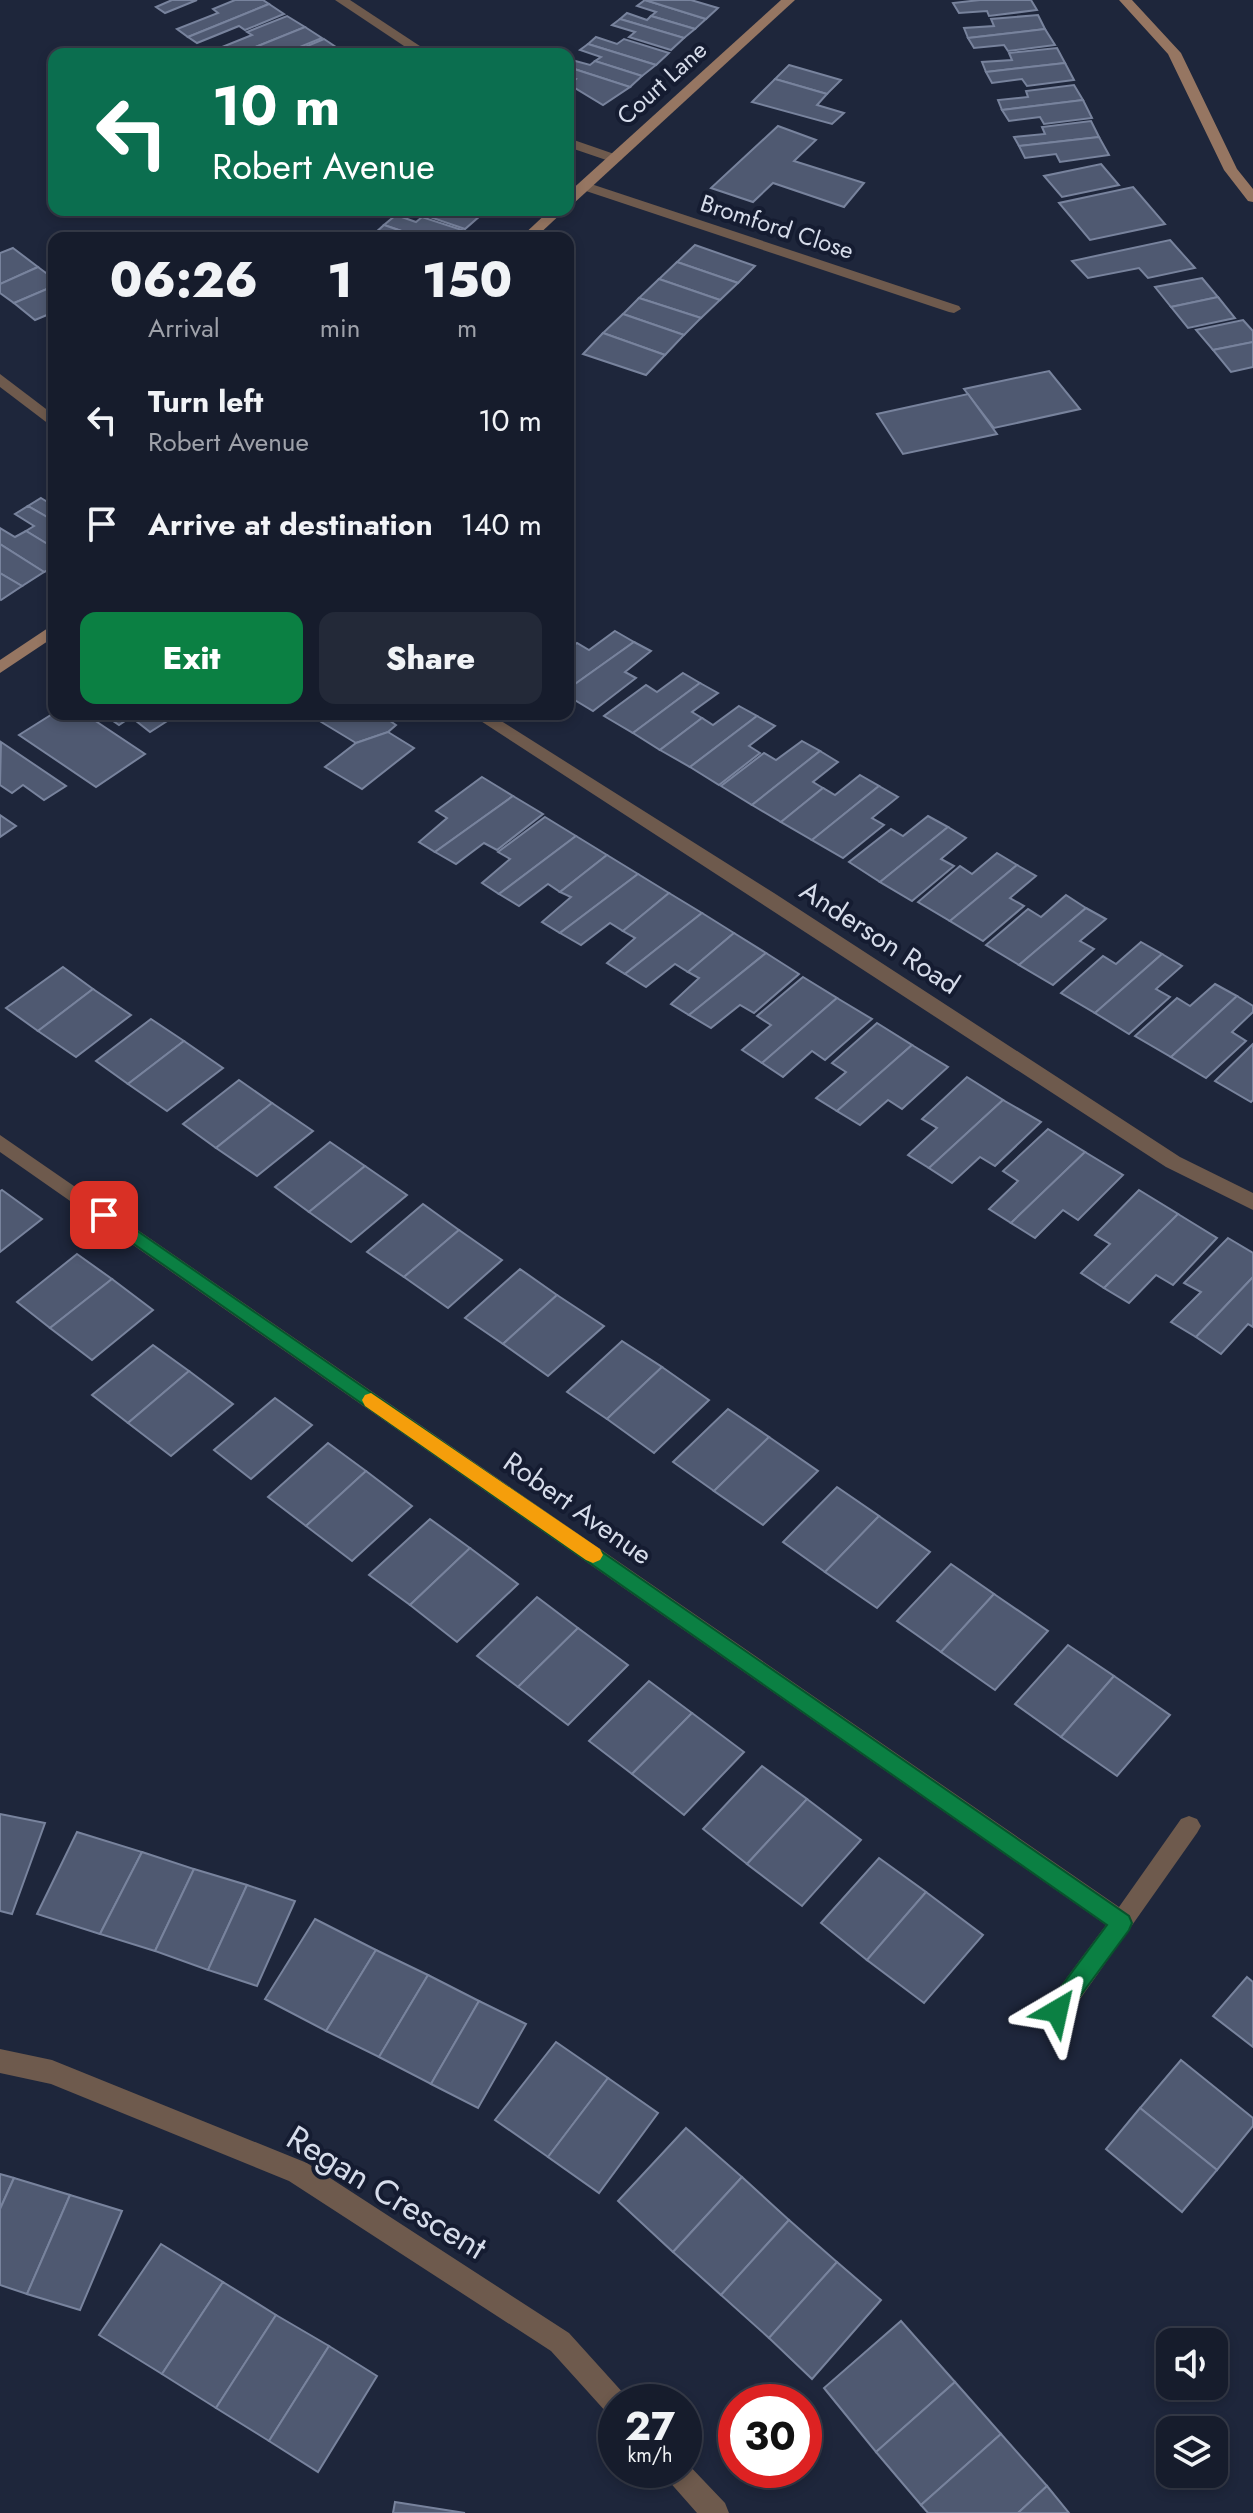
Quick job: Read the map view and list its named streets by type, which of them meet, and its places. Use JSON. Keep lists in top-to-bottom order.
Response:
{
  "streets": {
    "street": [
      "Court Lane",
      "Bromford Close",
      "Anderson Road",
      "Robert Avenue",
      "Regan Crescent"
    ]
  },
  "crossings": [
    ["Court Lane", "Bromford Close"]
  ],
  "page": {
    "turn": ["10 m", "Robert Avenue"],
    "eta": [
      "06:26",
      "Arrival",
      "1",
      "min",
      "150",
      "m"
    ],
    "list": [
      {
        "name": "Turn left",
        "note": "Robert Avenue",
        "value": "10 m"
      },
      {
        "name": "Arrive at destination",
        "value": "140 m"
      }
    ],
    "buttons": ["Exit", "Share"],
    "speed": "27 km/h",
    "limit": "30"
  }
}
